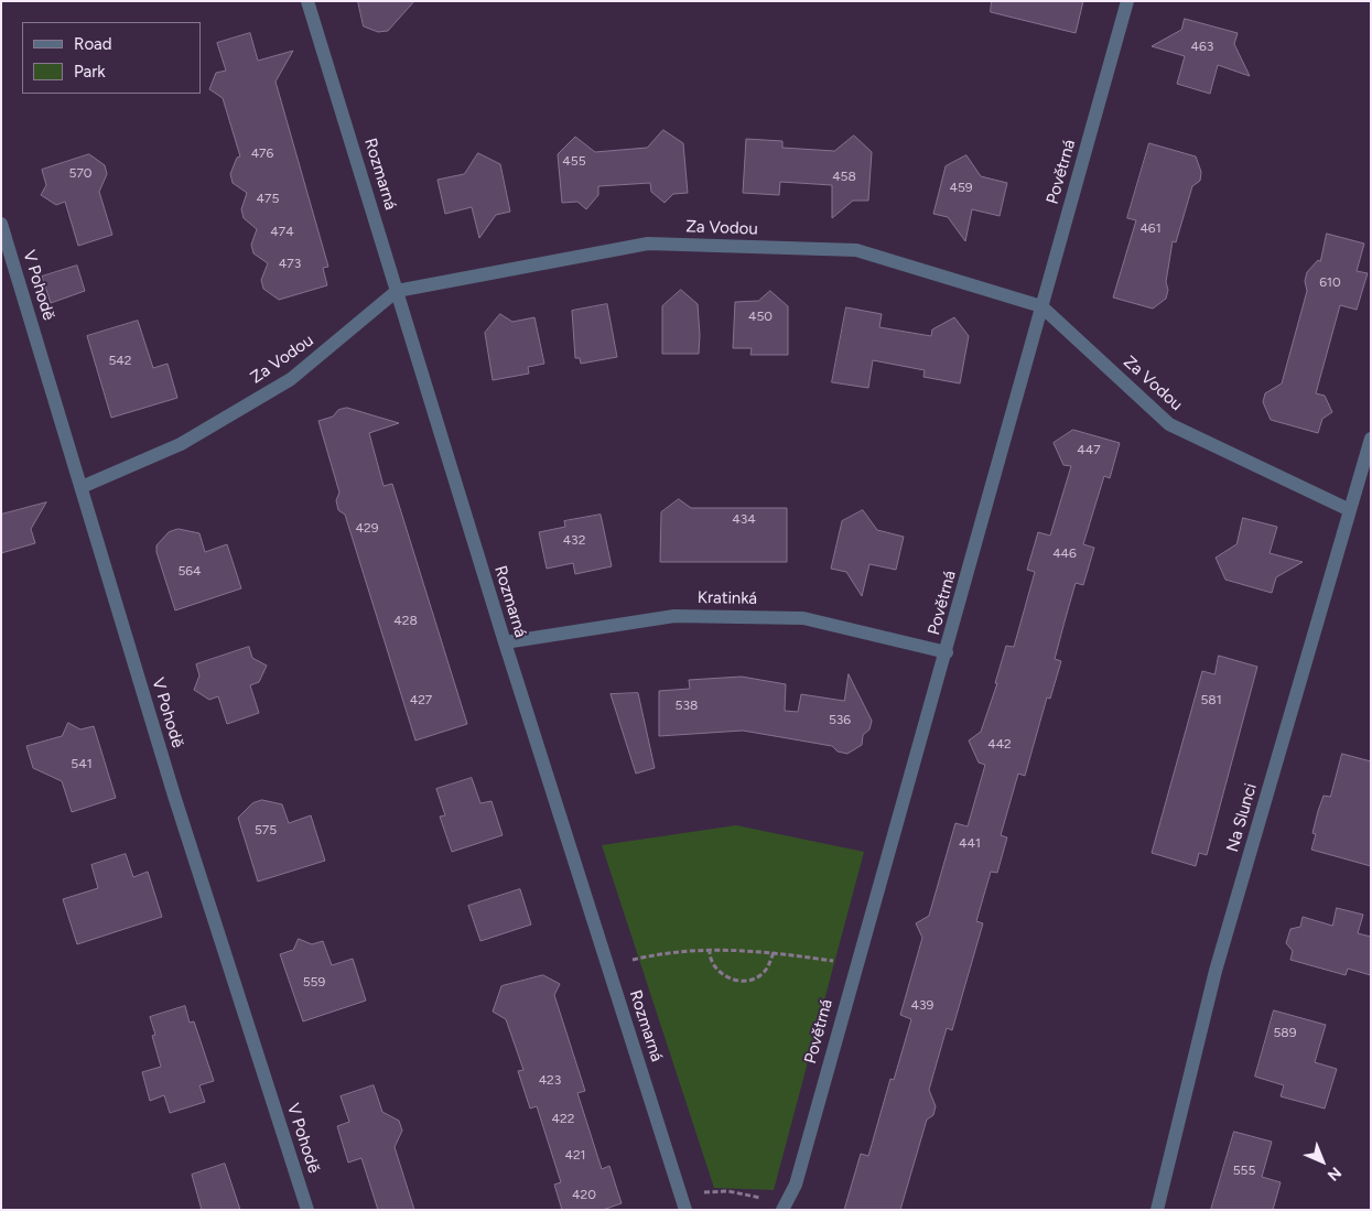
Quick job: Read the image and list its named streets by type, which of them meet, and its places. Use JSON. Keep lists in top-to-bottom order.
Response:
{
  "streets": {
    "street": [
      "Povětrná",
      "Rozmarná",
      "Za Vodou",
      "V Pohodě",
      "Kratinká",
      "Na Slunci"
    ]
  },
  "crossings": [
    ["Povětrná", "Za Vodou"],
    ["Povětrná", "Kratinká"],
    ["Rozmarná", "Za Vodou"],
    ["Rozmarná", "Kratinká"],
    ["Za Vodou", "V Pohodě"],
    ["Za Vodou", "Na Slunci"]
  ],
  "house_numbers": [
    "463",
    "476",
    "455",
    "570",
    "458",
    "459",
    "475",
    "461",
    "474",
    "473",
    "610",
    "450",
    "542",
    "447",
    "434",
    "429",
    "432",
    "446",
    "564",
    "428",
    "427",
    "581",
    "538",
    "536",
    "442",
    "541",
    "575",
    "441",
    "559",
    "439",
    "589",
    "423",
    "422",
    "421",
    "555",
    "420"
  ],
  "legend": ["Road", "Park"],
  "north": "bottom right"
}
